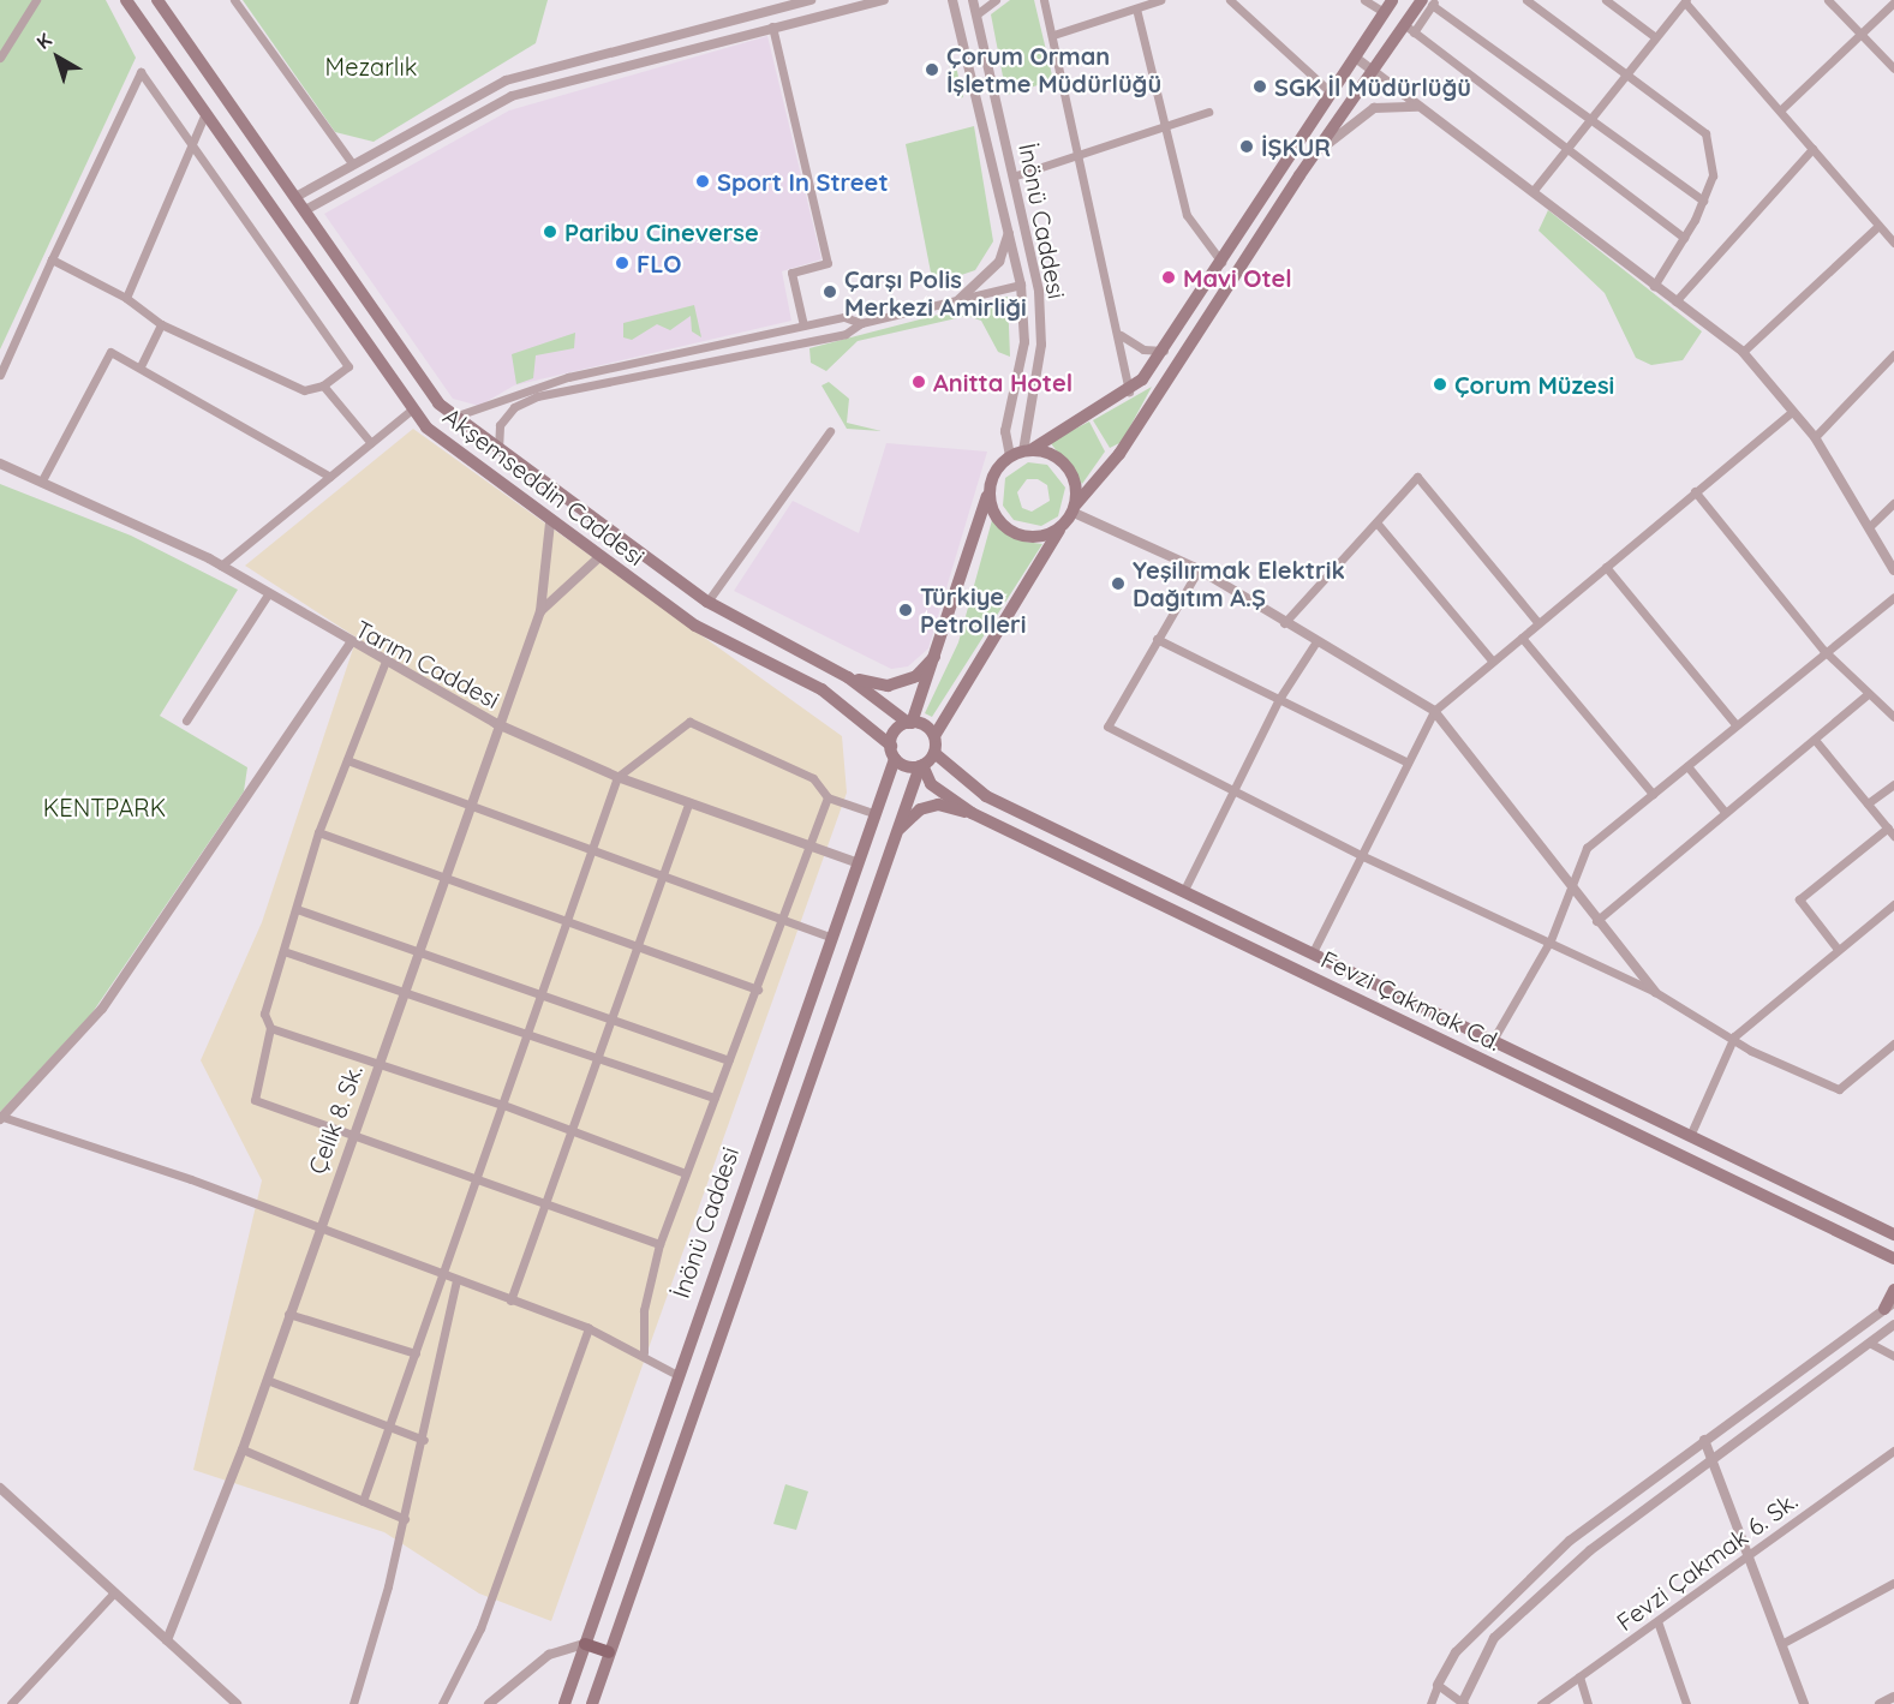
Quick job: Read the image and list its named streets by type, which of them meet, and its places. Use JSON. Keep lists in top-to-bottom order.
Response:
{
  "streets": {
    "main road": ["İnönü Caddesi", "Akşemseddin Caddesi", "Fevzi Çakmak Cd."],
    "street": ["Tarım Caddesi", "Çelik 8. Sk.", "Fevzi Çakmak 6. Sk."]
  },
  "crossings": [
    ["İnönü Caddesi", "Akşemseddin Caddesi"],
    ["İnönü Caddesi", "Tarım Caddesi"],
    ["İnönü Caddesi", "Fevzi Çakmak Cd."],
    ["Akşemseddin Caddesi", "Fevzi Çakmak Cd."],
    ["Tarım Caddesi", "Çelik 8. Sk."]
  ],
  "parks": ["Mezarlık", "KENTPARK"],
  "places": [
    "Çorum Orman İşletme Müdürlüğü",
    "SGK İl Müdürlüğü",
    "İŞKUR",
    "Sport In Street",
    "Paribu Cineverse",
    "FLO",
    "Mavi Otel",
    "Çarşı Polis Merkezi Amirliği",
    "Anitta Hotel",
    "Çorum Müzesi",
    "Yeşilırmak Elektrik Dağıtım A.Ş",
    "Türkiye Petrolleri"
  ],
  "north": "top left"
}
